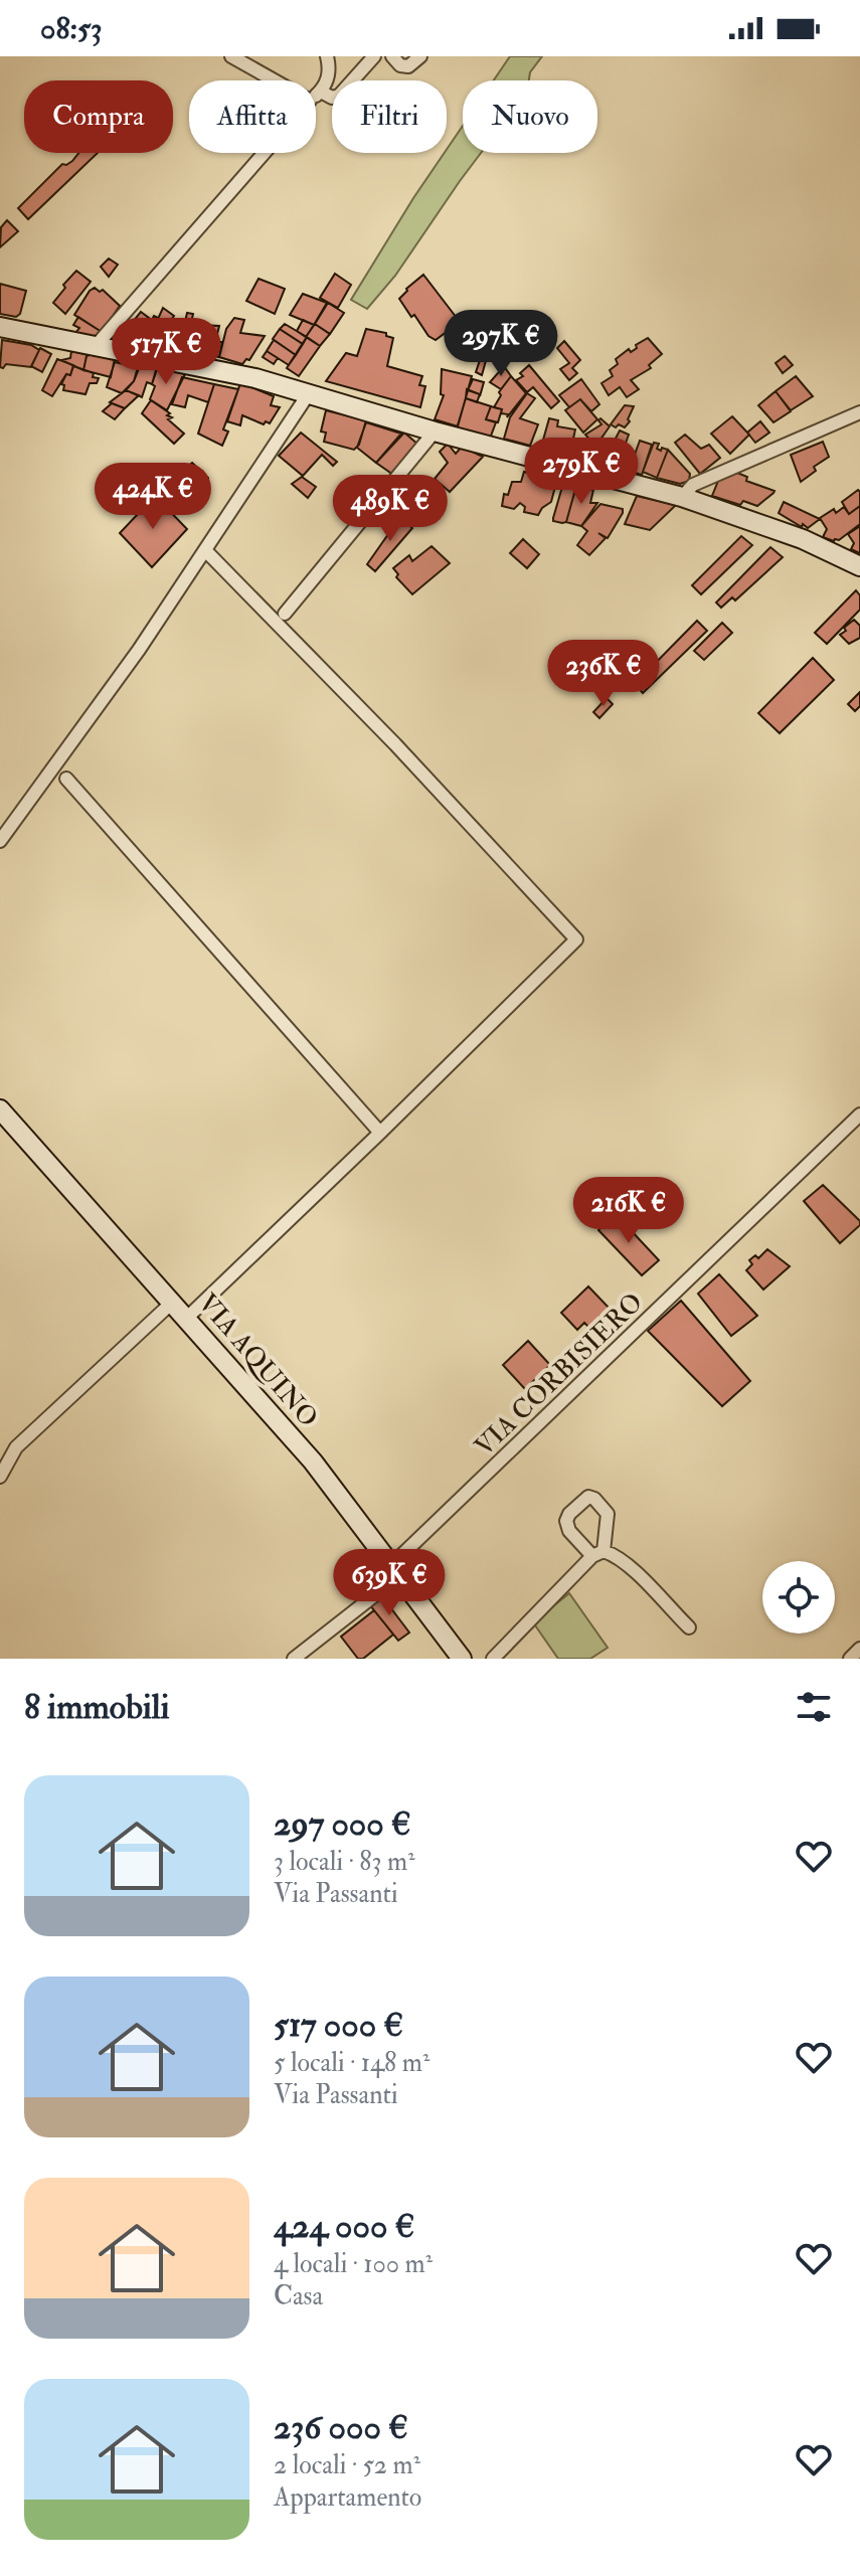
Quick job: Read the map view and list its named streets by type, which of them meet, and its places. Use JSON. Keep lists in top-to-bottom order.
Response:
{
  "streets": {
    "street": ["VIA AQUINO", "VIA CORBISIERO"]
  },
  "crossings": [
    ["VIA AQUINO", "VIA CORBISIERO"]
  ],
  "page": {
    "status": "08:53",
    "chip": [
      "Compra",
      "Affitta",
      "Filtri",
      "Nuovo"
    ],
    "price": [
      "297K €",
      "517K €",
      "279K €",
      "424K €",
      "489K €",
      "236K €",
      "216K €",
      "639K €"
    ],
    "heading": "8 immobili",
    "list": [
      {
        "name": "297 000 €",
        "note": "3 locali · 83 m² · Via Passanti"
      },
      {
        "name": "517 000 €",
        "note": "5 locali · 148 m² · Via Passanti"
      },
      {
        "name": "424 000 €",
        "note": "4 locali · 100 m² · Casa"
      },
      {
        "name": "236 000 €",
        "note": "2 locali · 52 m² · Appartamento"
      }
    ]
  }
}
